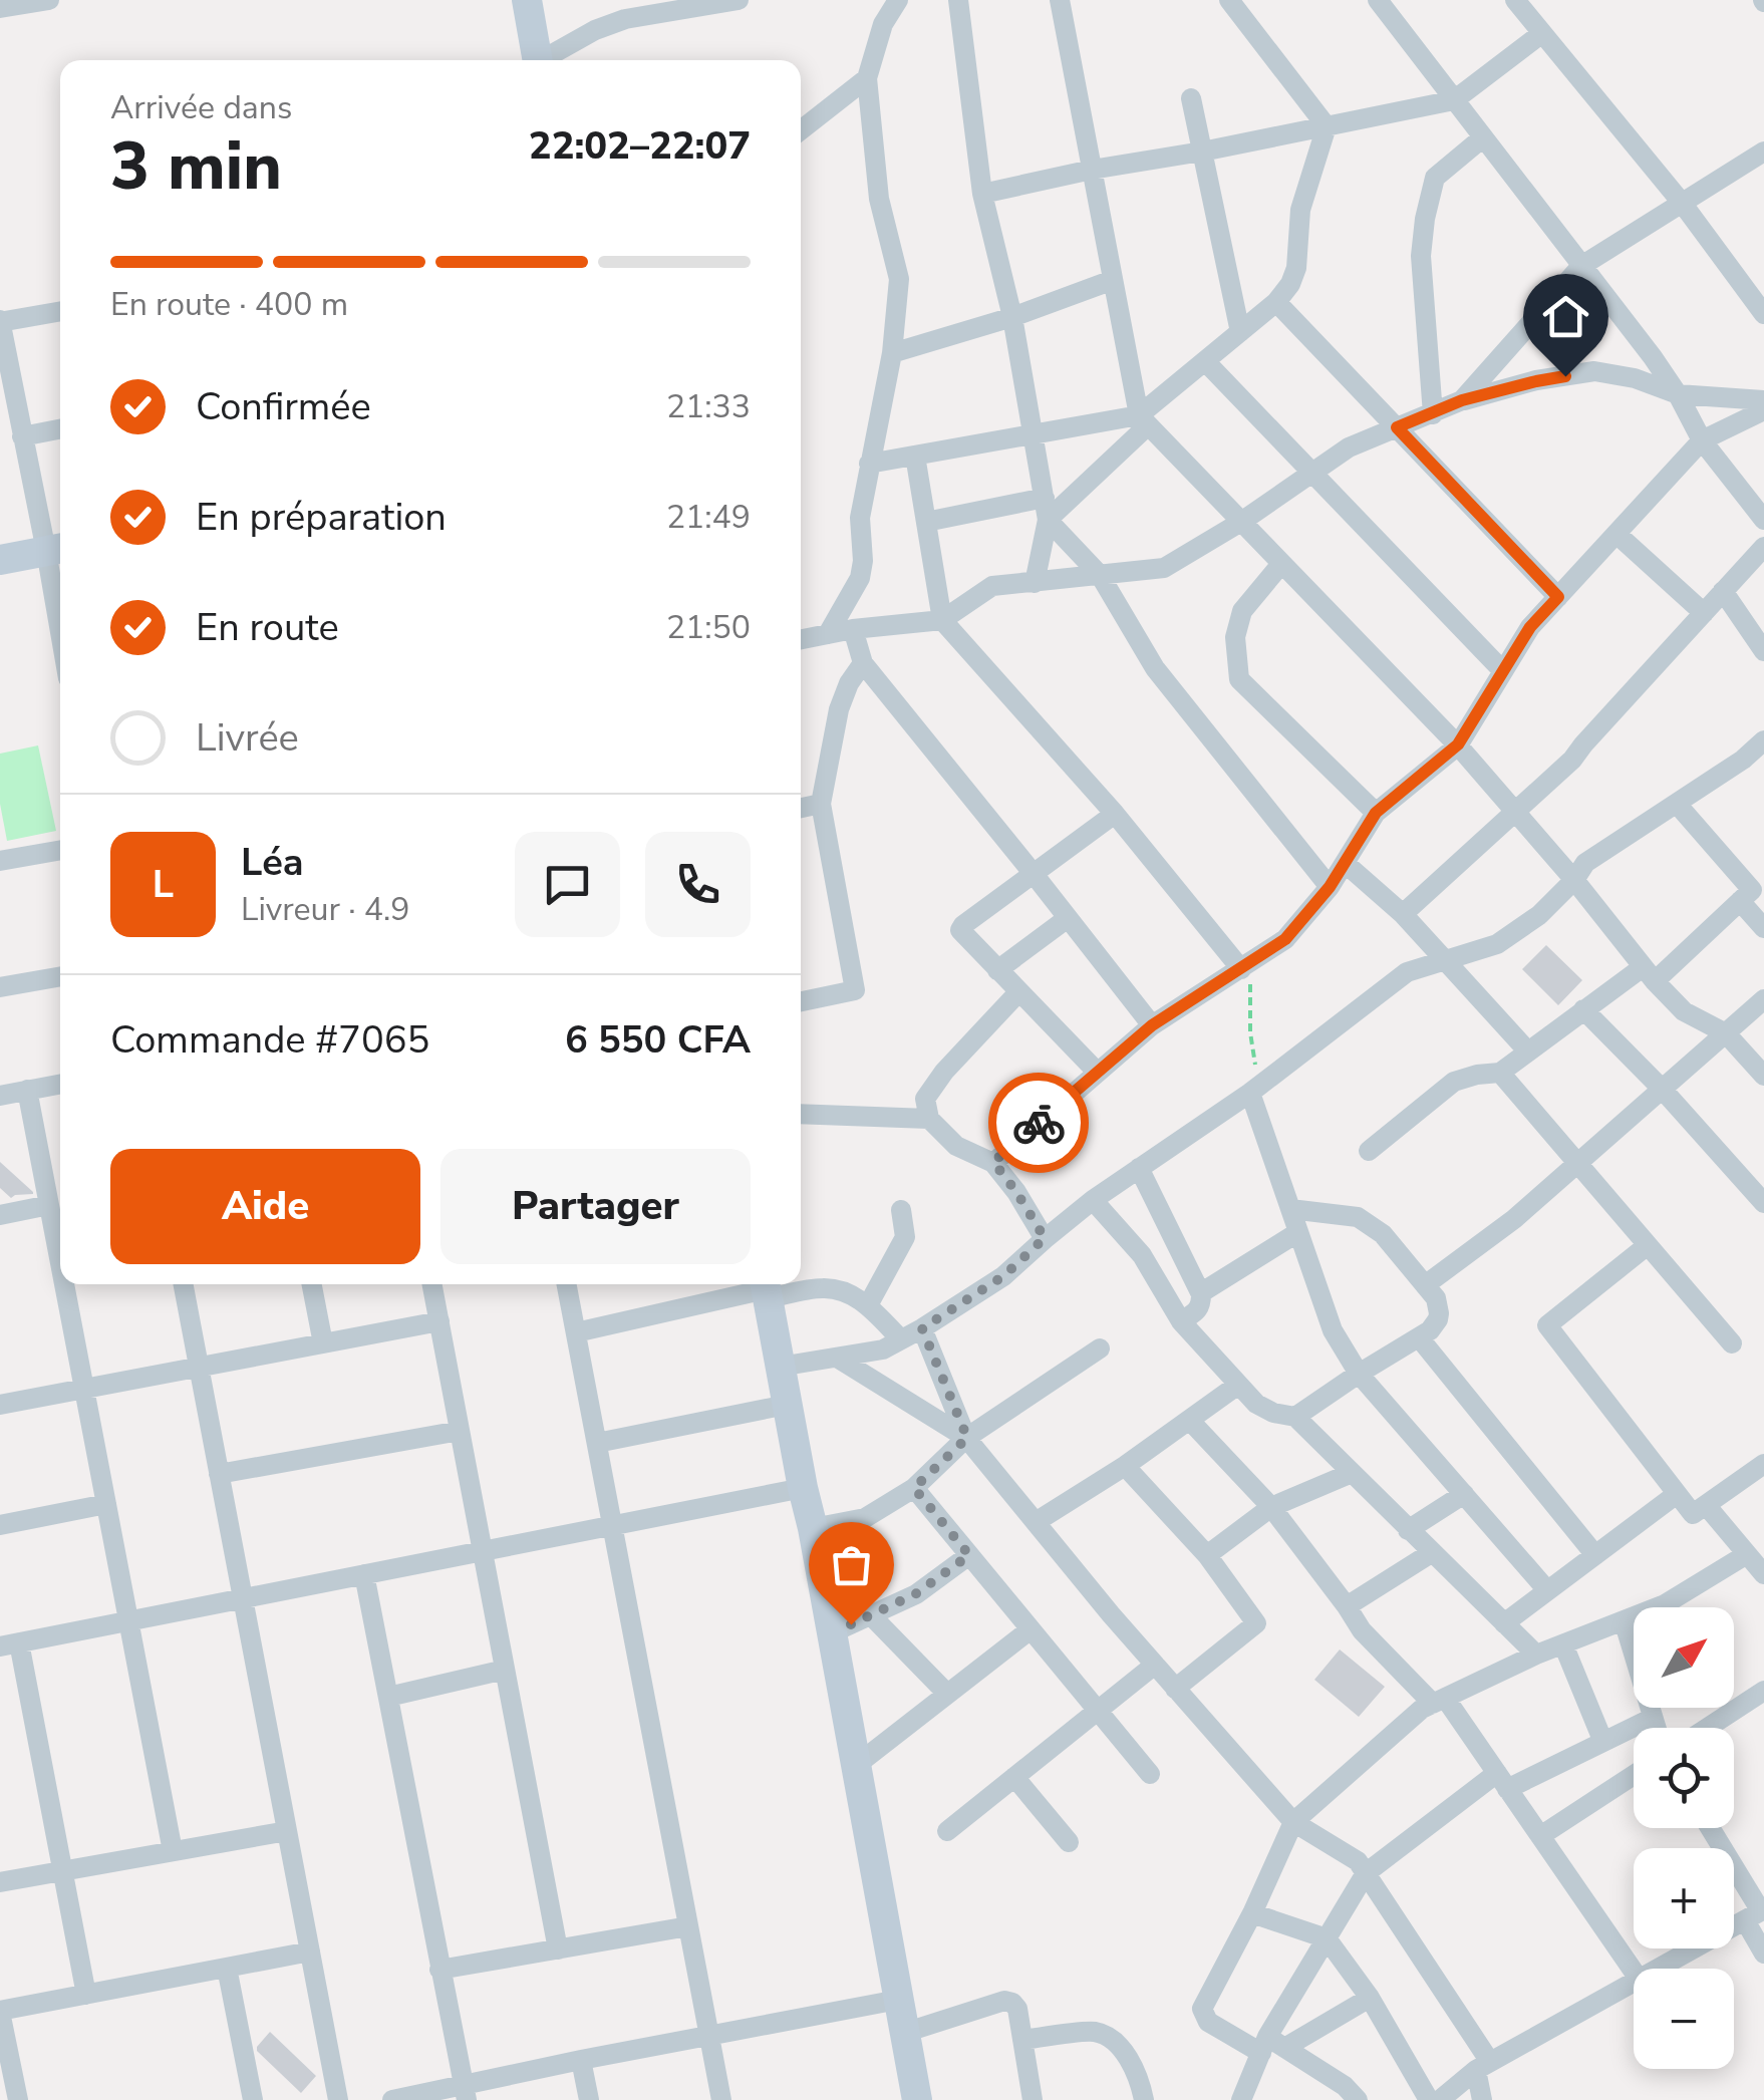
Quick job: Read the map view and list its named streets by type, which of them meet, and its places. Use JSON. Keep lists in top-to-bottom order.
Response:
{
  "north": "top right",
  "page": {
    "heading": ["3 min", "Arrivée dans", "22:02–22:07"],
    "panel": [
      "Léa",
      "Livreur · 4.9",
      "Commande #7065",
      "6 550 CFA"
    ],
    "bar": "En route · 400 m",
    "list": [
      ["Confirmée", "21:33"],
      ["En préparation", "21:49"],
      ["En route", "21:50"],
      "Livrée"
    ],
    "round": "L",
    "buttons": ["Aide", "Partager"],
    "map_buttons": ["+", "−"]
  }
}
